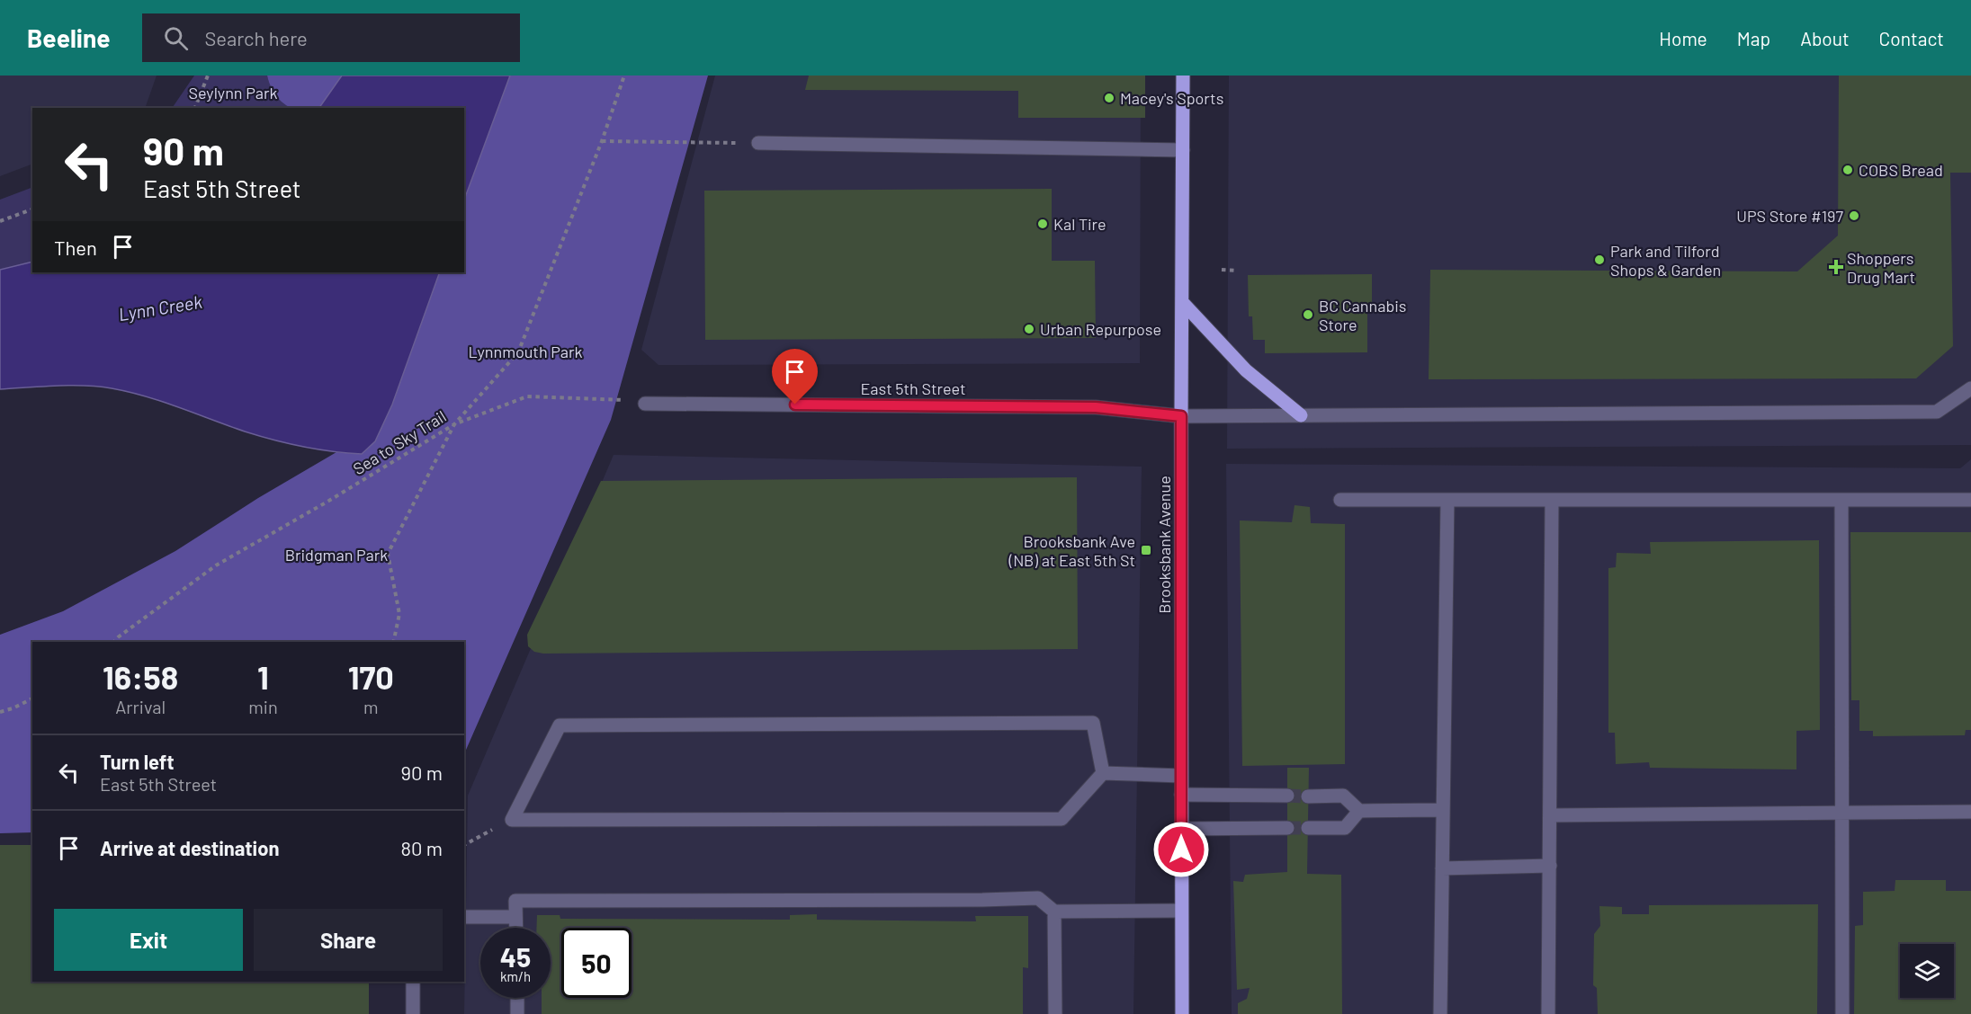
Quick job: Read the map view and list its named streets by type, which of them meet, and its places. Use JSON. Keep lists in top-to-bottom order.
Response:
{
  "streets": {
    "main road": ["Brooksbank Avenue"],
    "street": ["East 5th Street"],
    "path": ["Sea to Sky Trail"]
  },
  "crossings": [
    ["East 5th Street", "Brooksbank Avenue"]
  ],
  "water": ["Lynn Creek"],
  "parks": ["Seylynn Park", "Lynnmouth Park", "Bridgman Park"],
  "places": {
    "other": [
      "Macey's Sports",
      "COBS Bread",
      "UPS Store #197",
      "Kal Tire",
      "Park and Tilford Shops & Garden",
      "BC Cannabis Store",
      "Urban Repurpose"
    ],
    "health": ["Shoppers Drug Mart"],
    "transit": ["Brooksbank Ave (NB) at East 5th St"]
  },
  "page": {
    "header": "Beeline",
    "search": "Search here",
    "nav": [
      "Home",
      "Map",
      "About",
      "Contact"
    ],
    "turn": ["90 m", "East 5th Street"],
    "then": "Then",
    "eta": [
      "16:58",
      "Arrival",
      "1",
      "min",
      "170",
      "m"
    ],
    "list": [
      {
        "name": "Turn left",
        "note": "East 5th Street",
        "value": "90 m"
      },
      {
        "name": "Arrive at destination",
        "value": "80 m"
      }
    ],
    "buttons": ["Exit", "Share"],
    "speed": "45 km/h",
    "limit": "50"
  }
}
